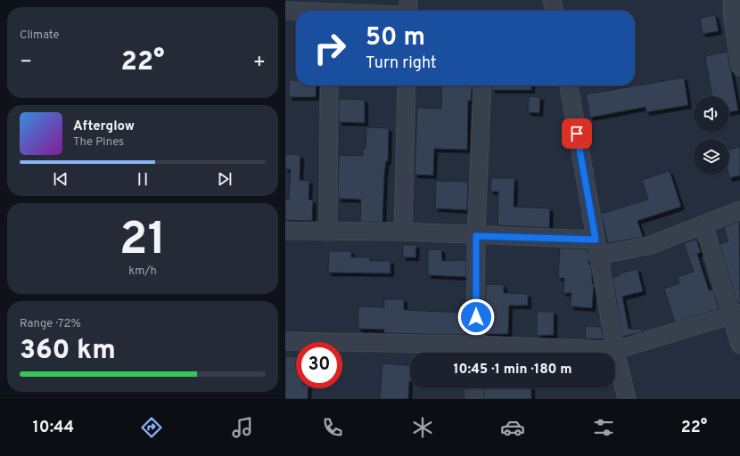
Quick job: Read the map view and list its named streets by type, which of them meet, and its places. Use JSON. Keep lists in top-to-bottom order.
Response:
{
  "page": {
    "tile": [
      "Climate",
      ["21", "km/h"],
      ["Range · 72%", "360 km"]
    ],
    "turn": ["50 m", "Turn right"],
    "heat": ["−", "22°", "+"],
    "song": ["Afterglow", "The Pines"],
    "limit": "30",
    "trip": "10:45 · 1 min · 180 m",
    "tabs": ["10:44", "22°"]
  }
}
